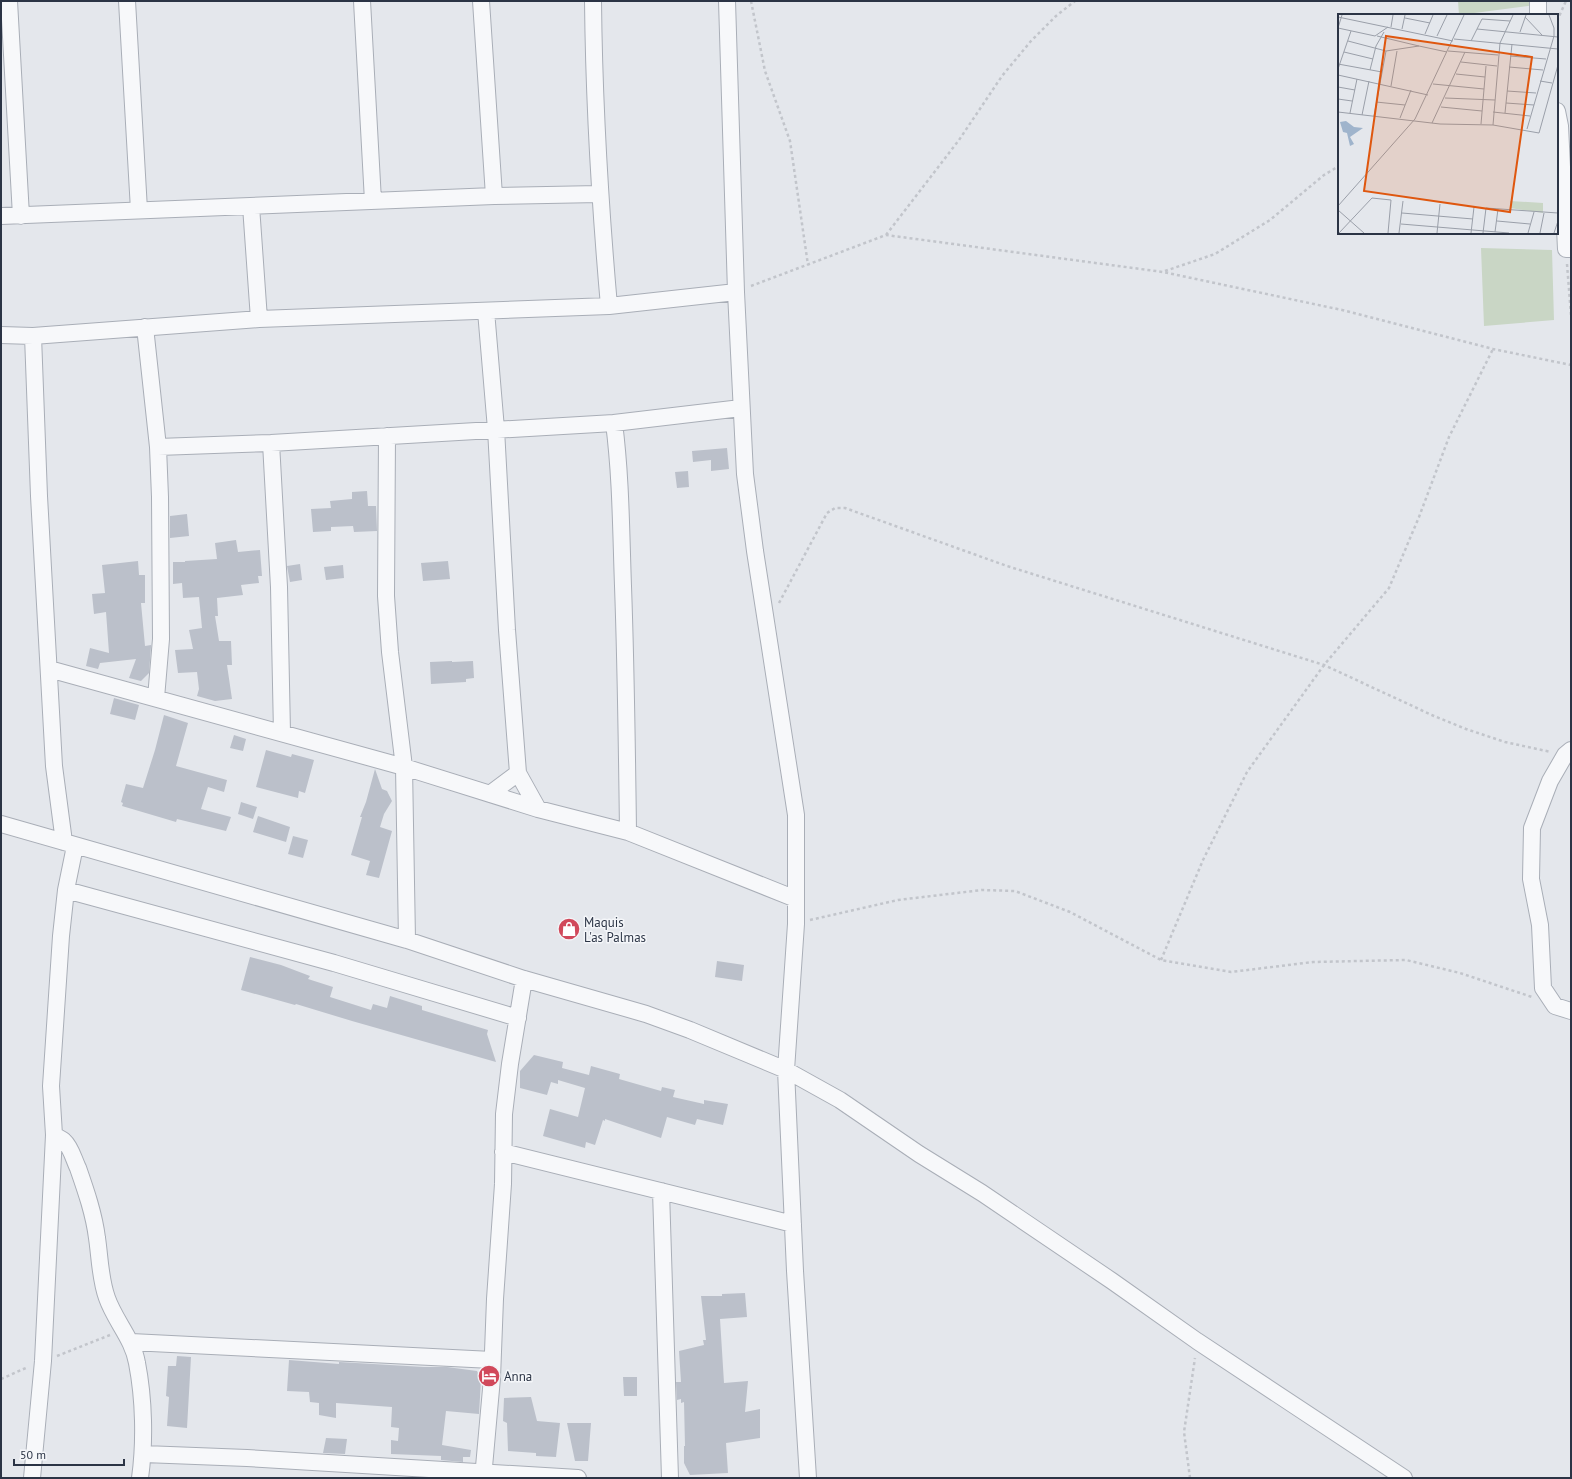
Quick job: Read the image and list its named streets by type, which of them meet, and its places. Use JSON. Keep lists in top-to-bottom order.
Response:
{
  "places": {
    "shop": ["Maquis L'as Palmas"],
    "hotel": ["Anna"]
  },
  "scale_bar": "50 m"
}
